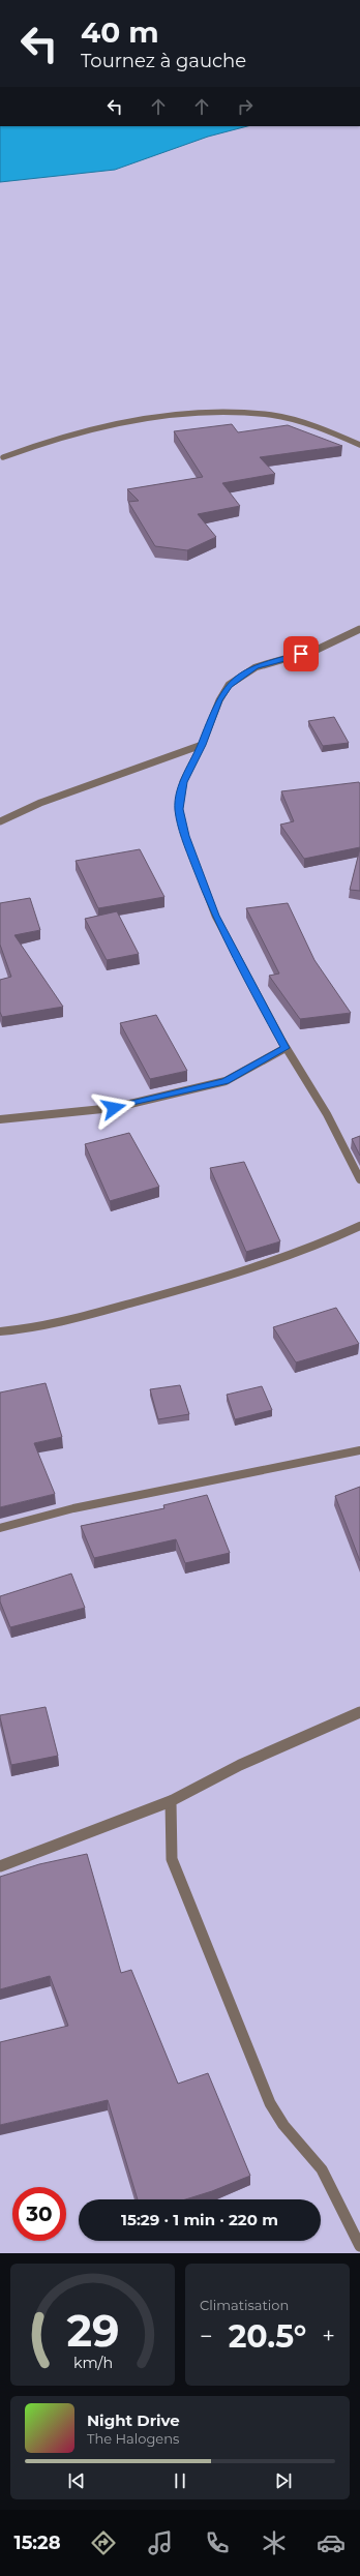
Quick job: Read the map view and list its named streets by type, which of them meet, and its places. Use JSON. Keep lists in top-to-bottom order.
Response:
{
  "page": {
    "turn": ["40 m", "Tournez à gauche"],
    "limit": "30",
    "trip": "15:29 · 1 min · 220 m",
    "tile": "Climatisation",
    "heat": ["−", "20.5°", "+"],
    "song": ["Night Drive", "The Halogens"],
    "tabs": "15:28",
    "gauge": ["29", "km/h"]
  }
}
